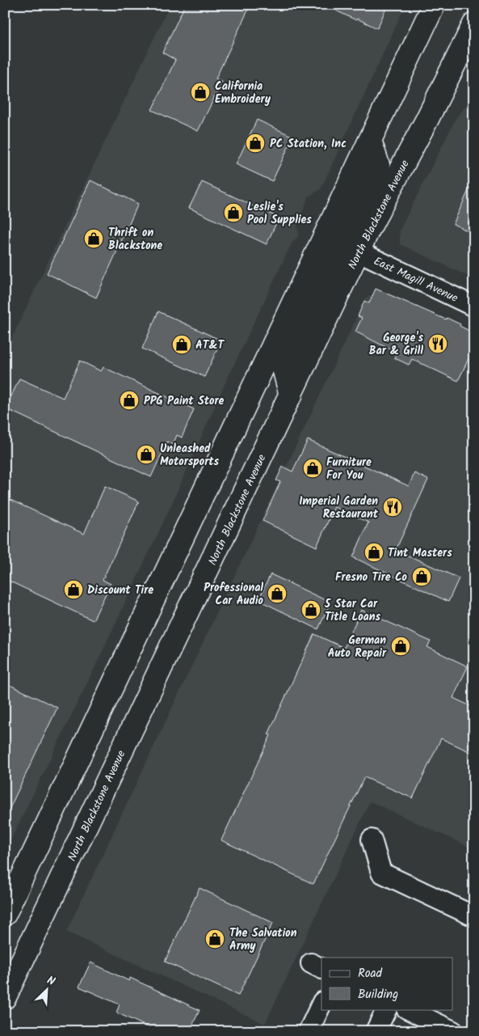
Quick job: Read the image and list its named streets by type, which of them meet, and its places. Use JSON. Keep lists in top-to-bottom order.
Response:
{
  "streets": {
    "main road": ["North Blackstone Avenue"],
    "street": ["East Magill Avenue"]
  },
  "crossings": [
    ["North Blackstone Avenue", "East Magill Avenue"]
  ],
  "places": {
    "shop": [
      "California Embroidery",
      "PC Station, Inc",
      "Leslie's Pool Supplies",
      "Thrift on Blackstone",
      "AT&T",
      "PPG Paint Store",
      "Unleashed Motorsports",
      "Furniture For You",
      "Tint Masters",
      "Fresno Tire Co",
      "Discount Tire",
      "Professional Car Audio",
      "5 Star Car Title Loans",
      "German Auto Repair",
      "The Salvation Army"
    ],
    "restaurant": ["George's Bar & Grill", "Imperial Garden Restaurant"]
  },
  "legend": ["Road", "Building"],
  "north": "top right"
}
